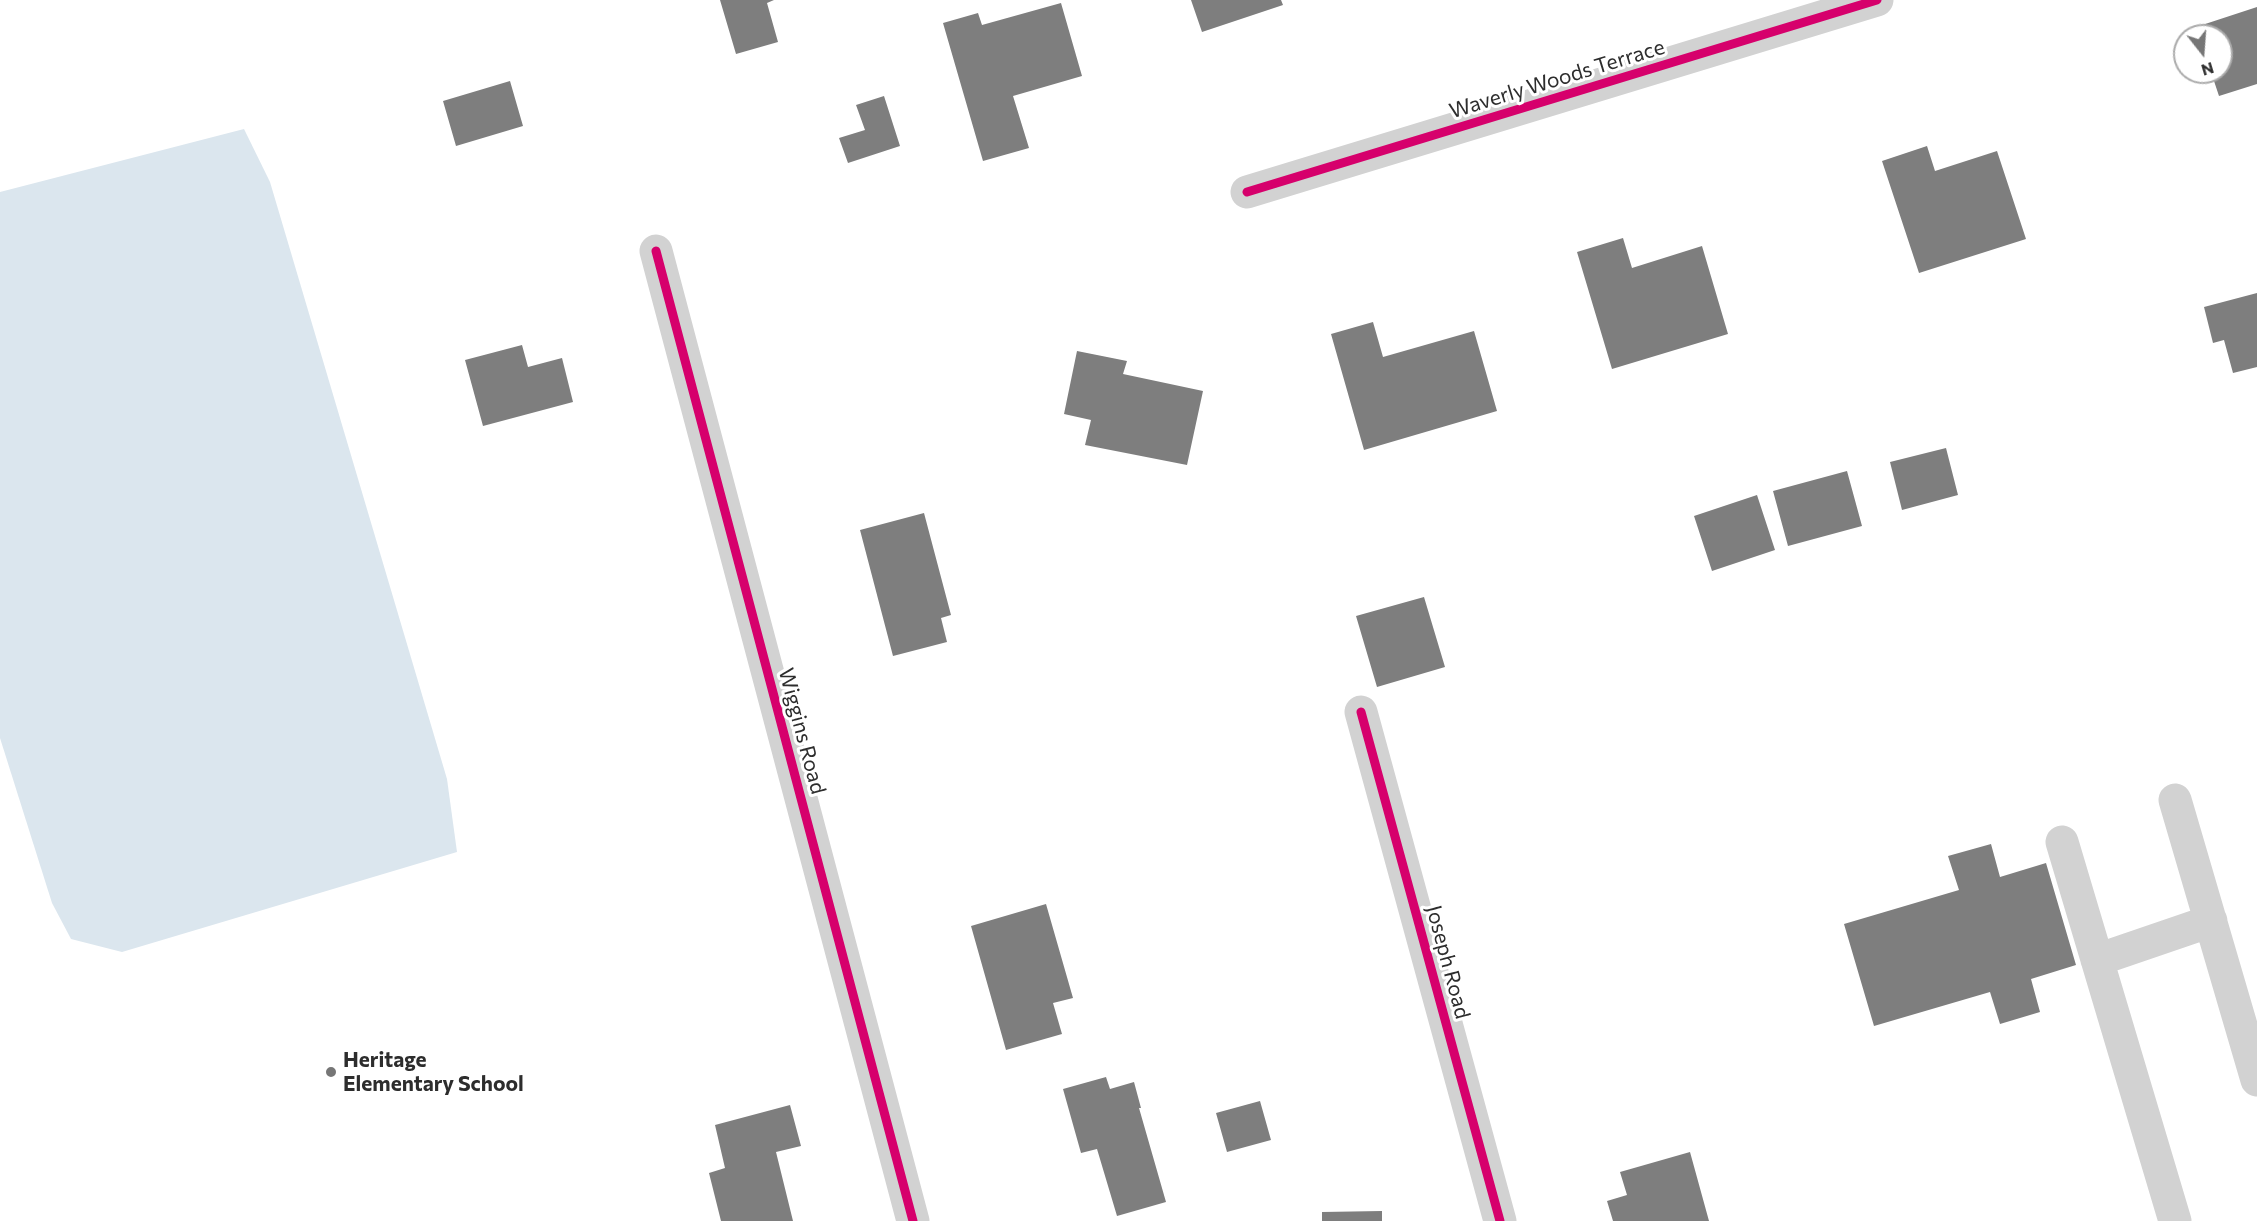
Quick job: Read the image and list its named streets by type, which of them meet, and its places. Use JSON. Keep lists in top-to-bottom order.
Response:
{
  "streets": {
    "street": ["Waverly Woods Terrace", "Wiggins Road", "Joseph Road"]
  },
  "places": ["Heritage Elementary School"],
  "north": "bottom"
}
